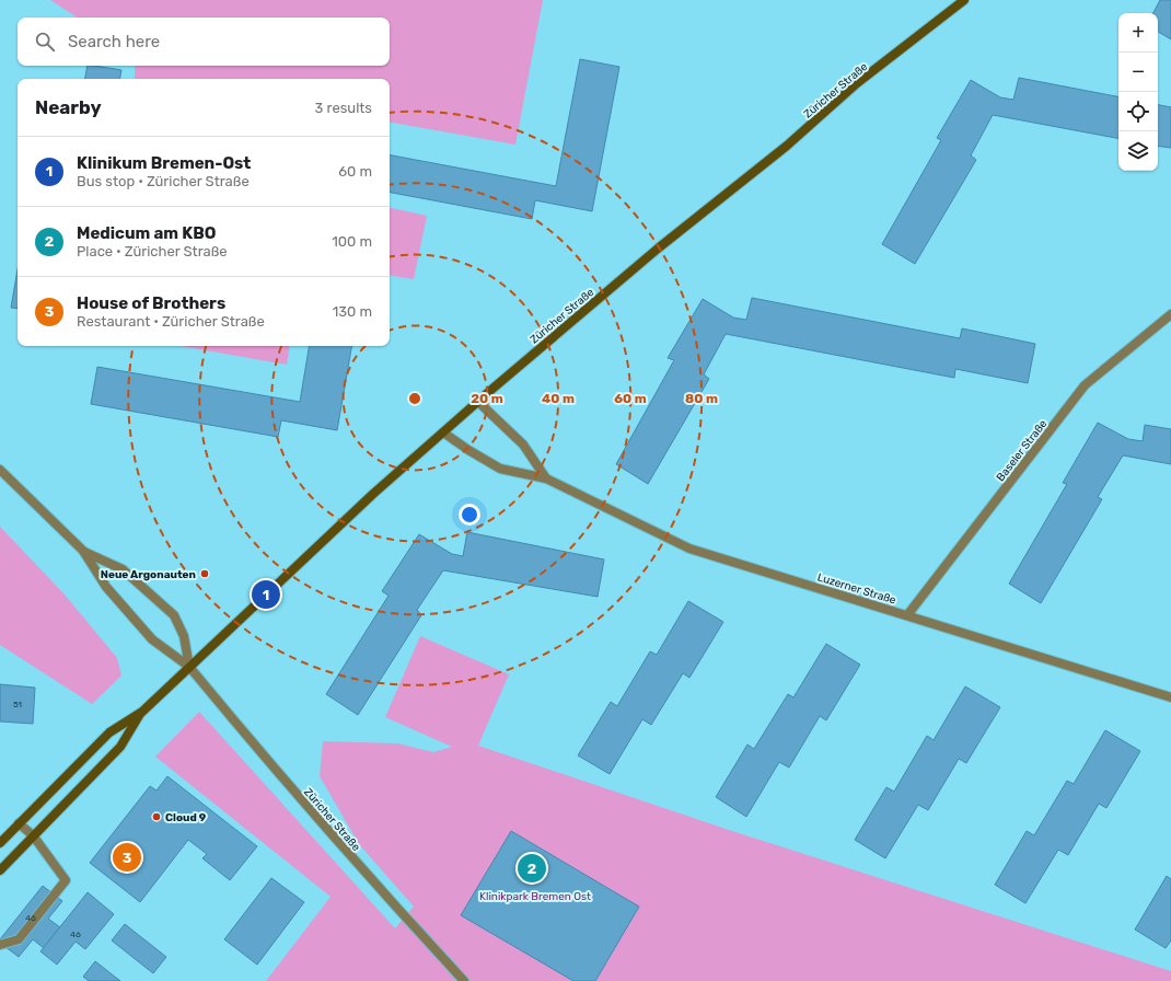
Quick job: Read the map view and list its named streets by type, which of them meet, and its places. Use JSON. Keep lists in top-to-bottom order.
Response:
{
  "streets": {
    "main road": ["Züricher Straße"],
    "street": ["Baseler Straße", "Luzerner Straße"]
  },
  "crossings": [
    ["Züricher Straße", "Luzerner Straße"],
    ["Baseler Straße", "Luzerner Straße"]
  ],
  "parks": ["Klinikpark Bremen Ost"],
  "places": ["Neue Argonauten", "Cloud 9"],
  "house_numbers": ["51", "46", "46"],
  "page": {
    "map_buttons": ["+", "−"],
    "search": "Search here",
    "heading": ["Nearby", "3 results"],
    "list": [
      {
        "mark": "1",
        "name": "Klinikum Bremen-Ost",
        "note": "Bus stop · Züricher Straße",
        "value": "60 m"
      },
      {
        "mark": "2",
        "name": "Medicum am KBO",
        "note": "Place · Züricher Straße",
        "value": "100 m"
      },
      {
        "mark": "3",
        "name": "House of Brothers",
        "note": "Restaurant · Züricher Straße",
        "value": "130 m"
      }
    ],
    "pins": ["1", "3", "2"]
  },
  "rings": [
    "20 m",
    "40 m",
    "60 m",
    "80 m"
  ]
}
